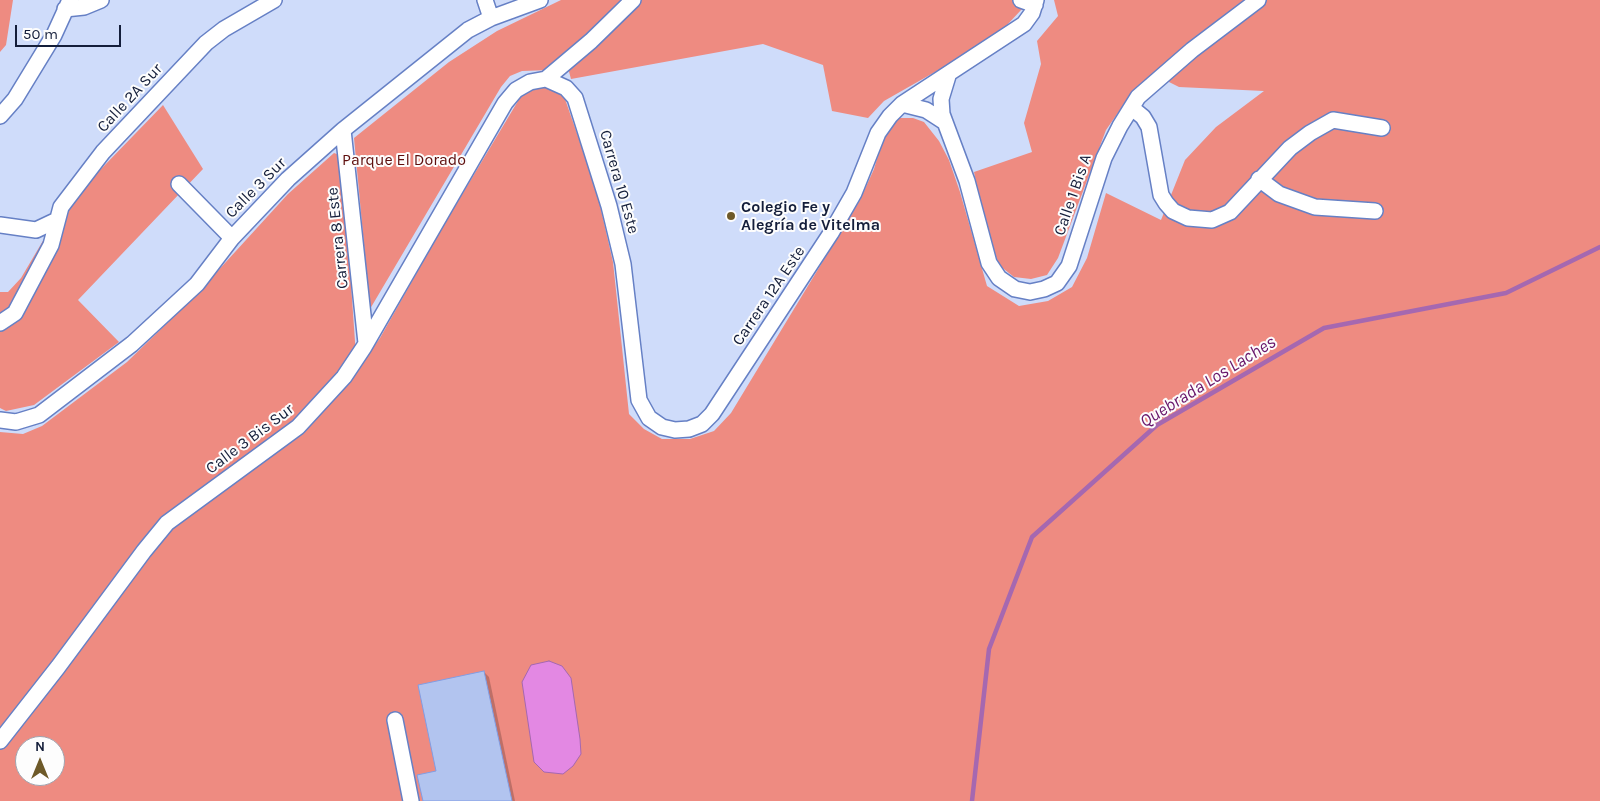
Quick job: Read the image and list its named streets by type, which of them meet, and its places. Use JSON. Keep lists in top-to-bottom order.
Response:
{
  "streets": {
    "street": [
      "Calle 2A Sur",
      "Carrera 10 Este",
      "Calle 3 Sur",
      "Calle 1 Bis A",
      "Carrera 8 Este",
      "Carrera 12A Este",
      "Calle 3 Bis Sur"
    ]
  },
  "crossings": [
    ["Carrera 10 Este", "Carrera 12A Este"],
    ["Carrera 10 Este", "Calle 3 Bis Sur"],
    ["Calle 3 Sur", "Carrera 8 Este"],
    ["Carrera 8 Este", "Calle 3 Bis Sur"]
  ],
  "water": ["Quebrada Los Laches"],
  "parks": ["Parque El Dorado"],
  "places": ["Colegio Fe y Alegría de Vitelma"],
  "scale_bar": "50 m",
  "north": "top"
}
